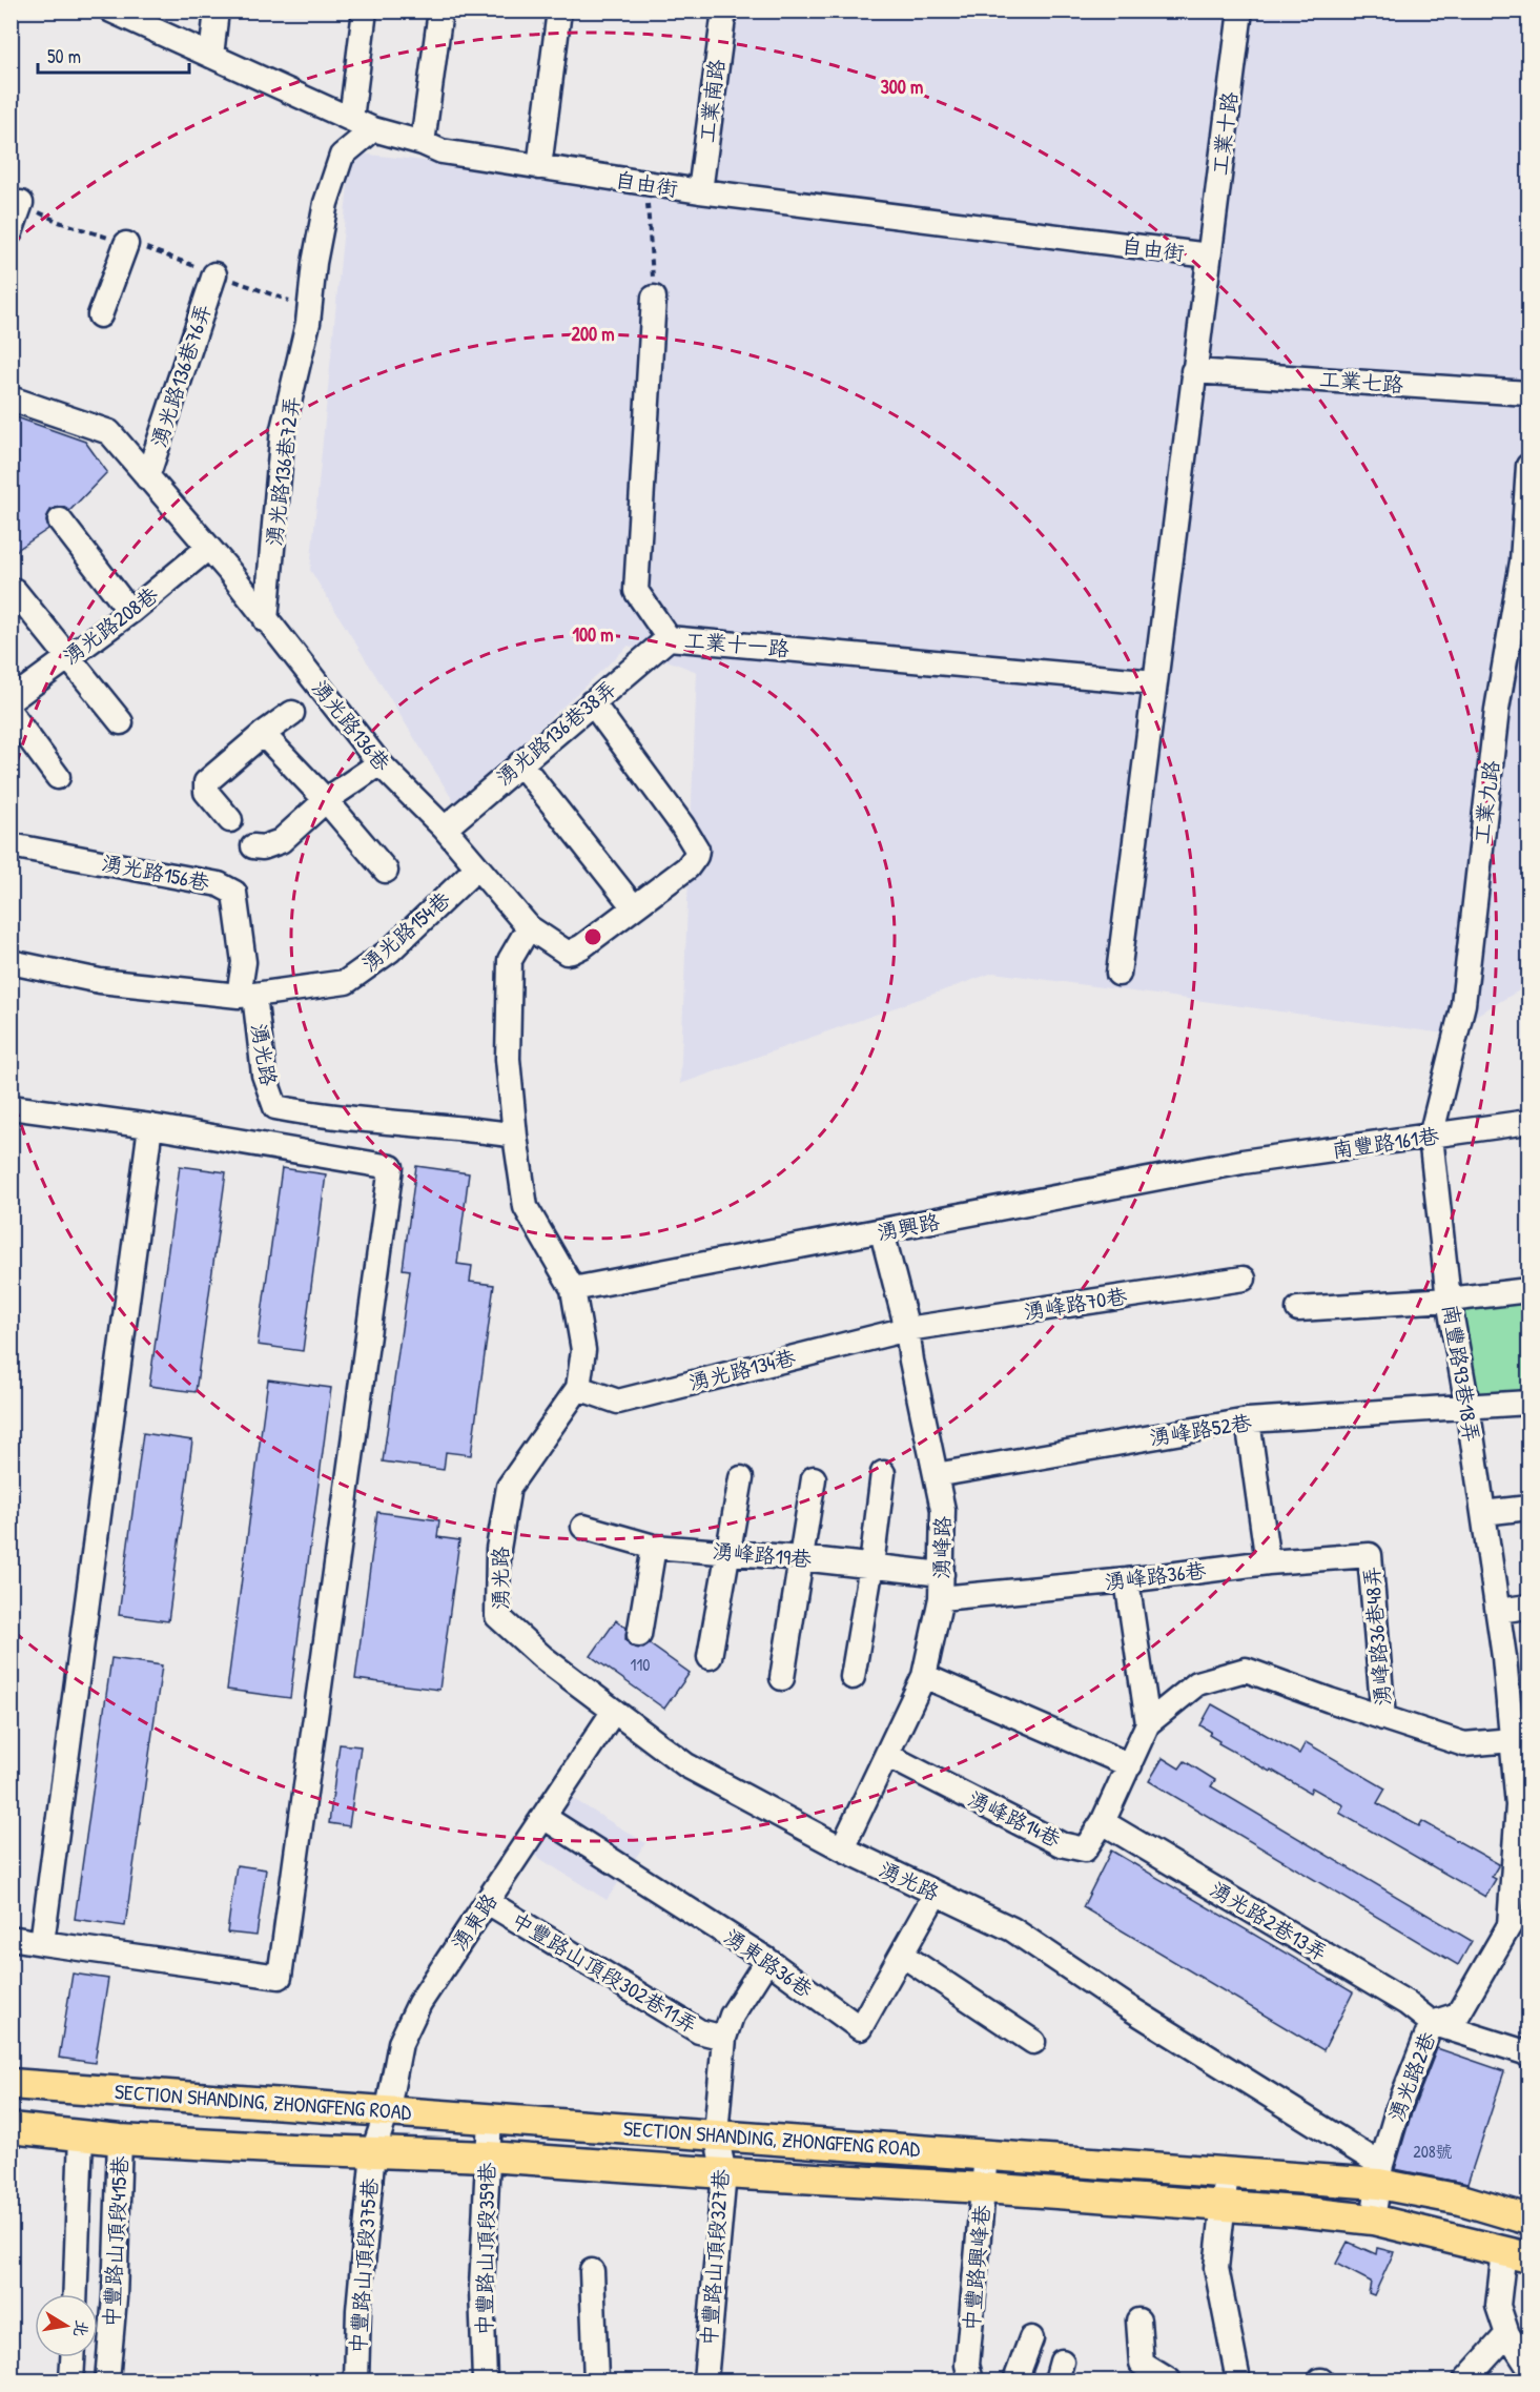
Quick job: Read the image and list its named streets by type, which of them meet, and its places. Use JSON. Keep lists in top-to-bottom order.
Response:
{
  "streets": {
    "main road": ["SECTION SHANDING, ZHONGFENG ROAD"],
    "street": [
      "工業南路",
      "工業十路",
      "自由街",
      "湧光路136巷76弄",
      "工業七路",
      "湧光路136巷72弄",
      "湧光路208巷",
      "工業十一路",
      "湧光路136巷",
      "湧光路136巷38弄",
      "工業九路",
      "湧光路156巷",
      "湧光路154巷",
      "湧光路",
      "南豐路161巷",
      "湧興路",
      "湧峰路70巷",
      "湧光路134巷",
      "南豐路93巷18弄",
      "湧峰路52巷",
      "湧峰路",
      "湧峰路19巷",
      "湧峰路36巷",
      "湧峰路36巷48弄",
      "湧峰路14巷",
      "湧光路2巷13弄",
      "湧東路",
      "湧東路36巷",
      "中豐路山頂段302巷11弄",
      "湧光路2巷",
      "中豐路山頂段415巷",
      "中豐路山頂段359巷",
      "中豐路山頂段327巷",
      "中豐路山頂段375巷",
      "中豐路興峰巷"
    ]
  },
  "crossings": [
    ["工業南路", "自由街"],
    ["工業十路", "自由街"],
    ["工業十路", "工業七路"],
    ["工業十路", "工業十一路"],
    ["自由街", "湧光路136巷72弄"],
    ["湧光路136巷76弄", "湧光路136巷"],
    ["湧光路136巷72弄", "湧光路136巷"],
    ["湧光路208巷", "湧光路136巷"],
    ["工業十一路", "湧光路136巷38弄"],
    ["湧光路136巷", "湧光路136巷38弄"],
    ["湧光路136巷", "湧光路154巷"],
    ["工業九路", "南豐路161巷"],
    ["工業九路", "南豐路93巷18弄"],
    ["湧光路156巷", "湧光路154巷"],
    ["湧光路156巷", "湧光路"],
    ["湧光路154巷", "湧光路"],
    ["湧光路", "湧興路"],
    ["湧光路", "湧光路134巷"],
    ["湧光路", "湧峰路"],
    ["湧光路", "湧東路"],
    ["湧光路", "湧東路36巷"],
    ["湧光路", "湧光路2巷"],
    ["湧光路", "SECTION SHANDING, ZHONGFENG ROAD"],
    ["南豐路161巷", "湧興路"],
    ["南豐路161巷", "南豐路93巷18弄"],
    ["湧興路", "湧峰路"],
    ["湧峰路70巷", "湧光路134巷"],
    ["湧峰路70巷", "湧峰路"],
    ["湧光路134巷", "湧峰路"],
    ["南豐路93巷18弄", "湧峰路52巷"],
    ["南豐路93巷18弄", "湧光路2巷"],
    ["湧峰路52巷", "湧峰路"],
    ["湧峰路", "湧峰路19巷"],
    ["湧峰路", "湧峰路36巷"],
    ["湧峰路", "湧峰路14巷"],
    ["湧峰路19巷", "湧峰路36巷"],
    ["湧峰路36巷", "湧峰路36巷48弄"],
    ["湧峰路14巷", "湧光路2巷13弄"],
    ["湧光路2巷13弄", "湧光路2巷"],
    ["湧東路", "湧東路36巷"],
    ["湧東路", "中豐路山頂段302巷11弄"],
    ["湧東路", "SECTION SHANDING, ZHONGFENG ROAD"],
    ["湧東路", "中豐路山頂段375巷"],
    ["湧東路36巷", "中豐路山頂段327巷"],
    ["中豐路山頂段302巷11弄", "中豐路山頂段327巷"],
    ["湧光路2巷", "SECTION SHANDING, ZHONGFENG ROAD"],
    ["SECTION SHANDING, ZHONGFENG ROAD", "中豐路山頂段415巷"],
    ["SECTION SHANDING, ZHONGFENG ROAD", "中豐路山頂段359巷"],
    ["SECTION SHANDING, ZHONGFENG ROAD", "中豐路山頂段327巷"],
    ["SECTION SHANDING, ZHONGFENG ROAD", "中豐路山頂段375巷"],
    ["SECTION SHANDING, ZHONGFENG ROAD", "中豐路興峰巷"]
  ],
  "house_numbers": ["110", "208號"],
  "scale_bar": "50 m",
  "north": "right",
  "rings": ["300 m", "200 m", "100 m"]
}
